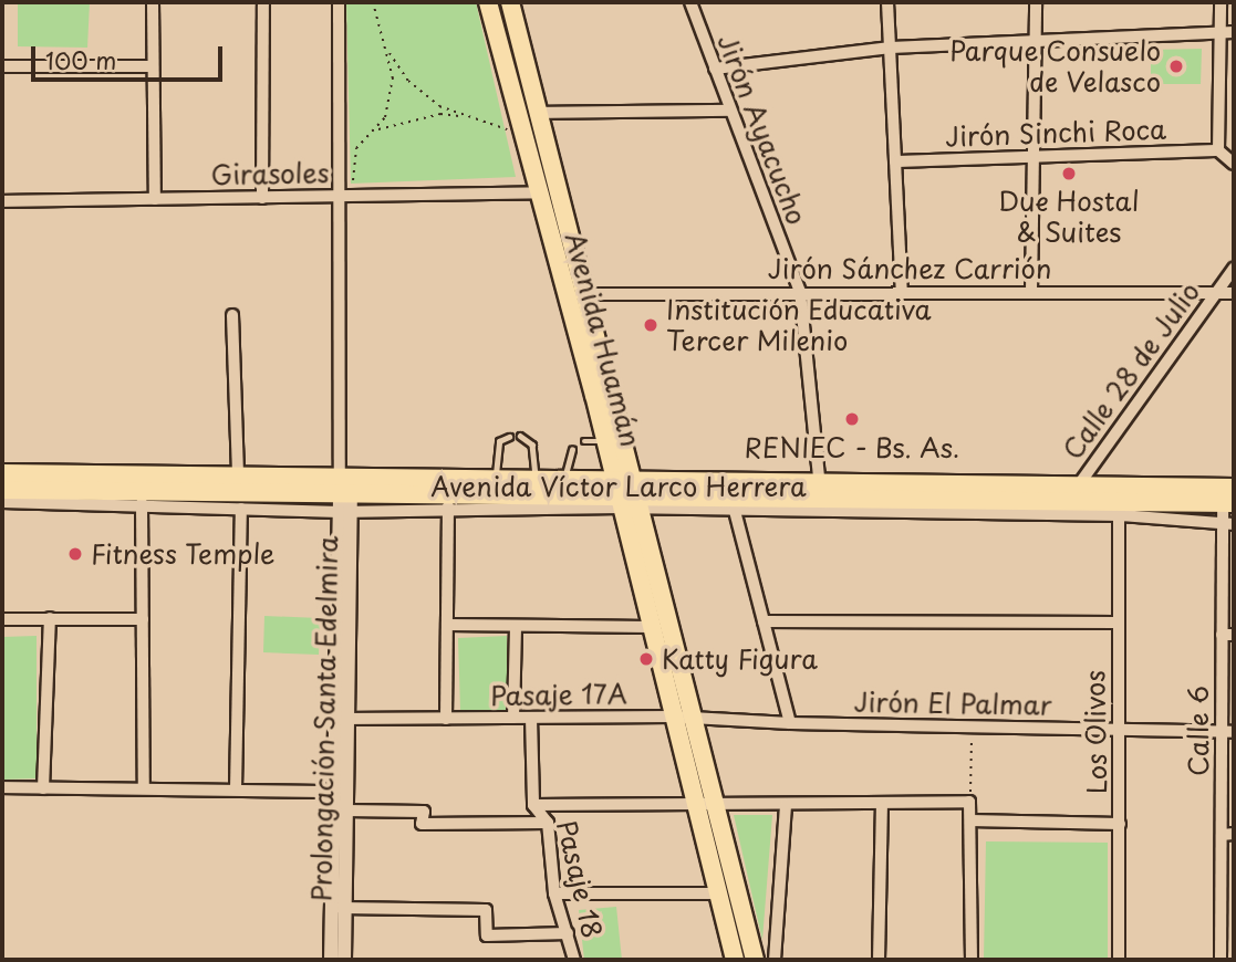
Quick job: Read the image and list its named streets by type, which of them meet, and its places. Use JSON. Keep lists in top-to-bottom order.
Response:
{
  "streets": {
    "main road": ["Avenida Huamán", "Avenida Víctor Larco Herrera"],
    "street": [
      "Jirón Ayacucho",
      "Jirón Sinchi Roca",
      "Girasoles",
      "Jirón Sánchez Carrión",
      "Calle 28 de Julio",
      "Pasaje 17A",
      "Jirón El Palmar",
      "Prolongación Santa Edelmira",
      "Calle 6",
      "Los Olivos",
      "Pasaje 18"
    ]
  },
  "crossings": [
    ["Jirón Ayacucho", "Jirón Sánchez Carrión"],
    ["Jirón Ayacucho", "Avenida Víctor Larco Herrera"],
    ["Girasoles", "Avenida Huamán"],
    ["Jirón Sánchez Carrión", "Avenida Huamán"],
    ["Jirón Sánchez Carrión", "Calle 28 de Julio"],
    ["Avenida Huamán", "Avenida Víctor Larco Herrera"],
    ["Avenida Huamán", "Pasaje 17A"],
    ["Avenida Huamán", "Jirón El Palmar"],
    ["Calle 28 de Julio", "Avenida Víctor Larco Herrera"],
    ["Avenida Víctor Larco Herrera", "Prolongación Santa Edelmira"],
    ["Avenida Víctor Larco Herrera", "Calle 6"],
    ["Avenida Víctor Larco Herrera", "Los Olivos"],
    ["Pasaje 17A", "Jirón El Palmar"],
    ["Pasaje 17A", "Prolongación Santa Edelmira"],
    ["Pasaje 17A", "Pasaje 18"],
    ["Jirón El Palmar", "Calle 6"],
    ["Jirón El Palmar", "Los Olivos"]
  ],
  "places": [
    "Parque Consuelo de Velasco",
    "Due Hostal & Suites",
    "Institución Educativa Tercer Milenio",
    "RENIEC - Bs. As.",
    "Fitness Temple",
    "Katty Figura"
  ],
  "scale_bar": "100 m"
}
